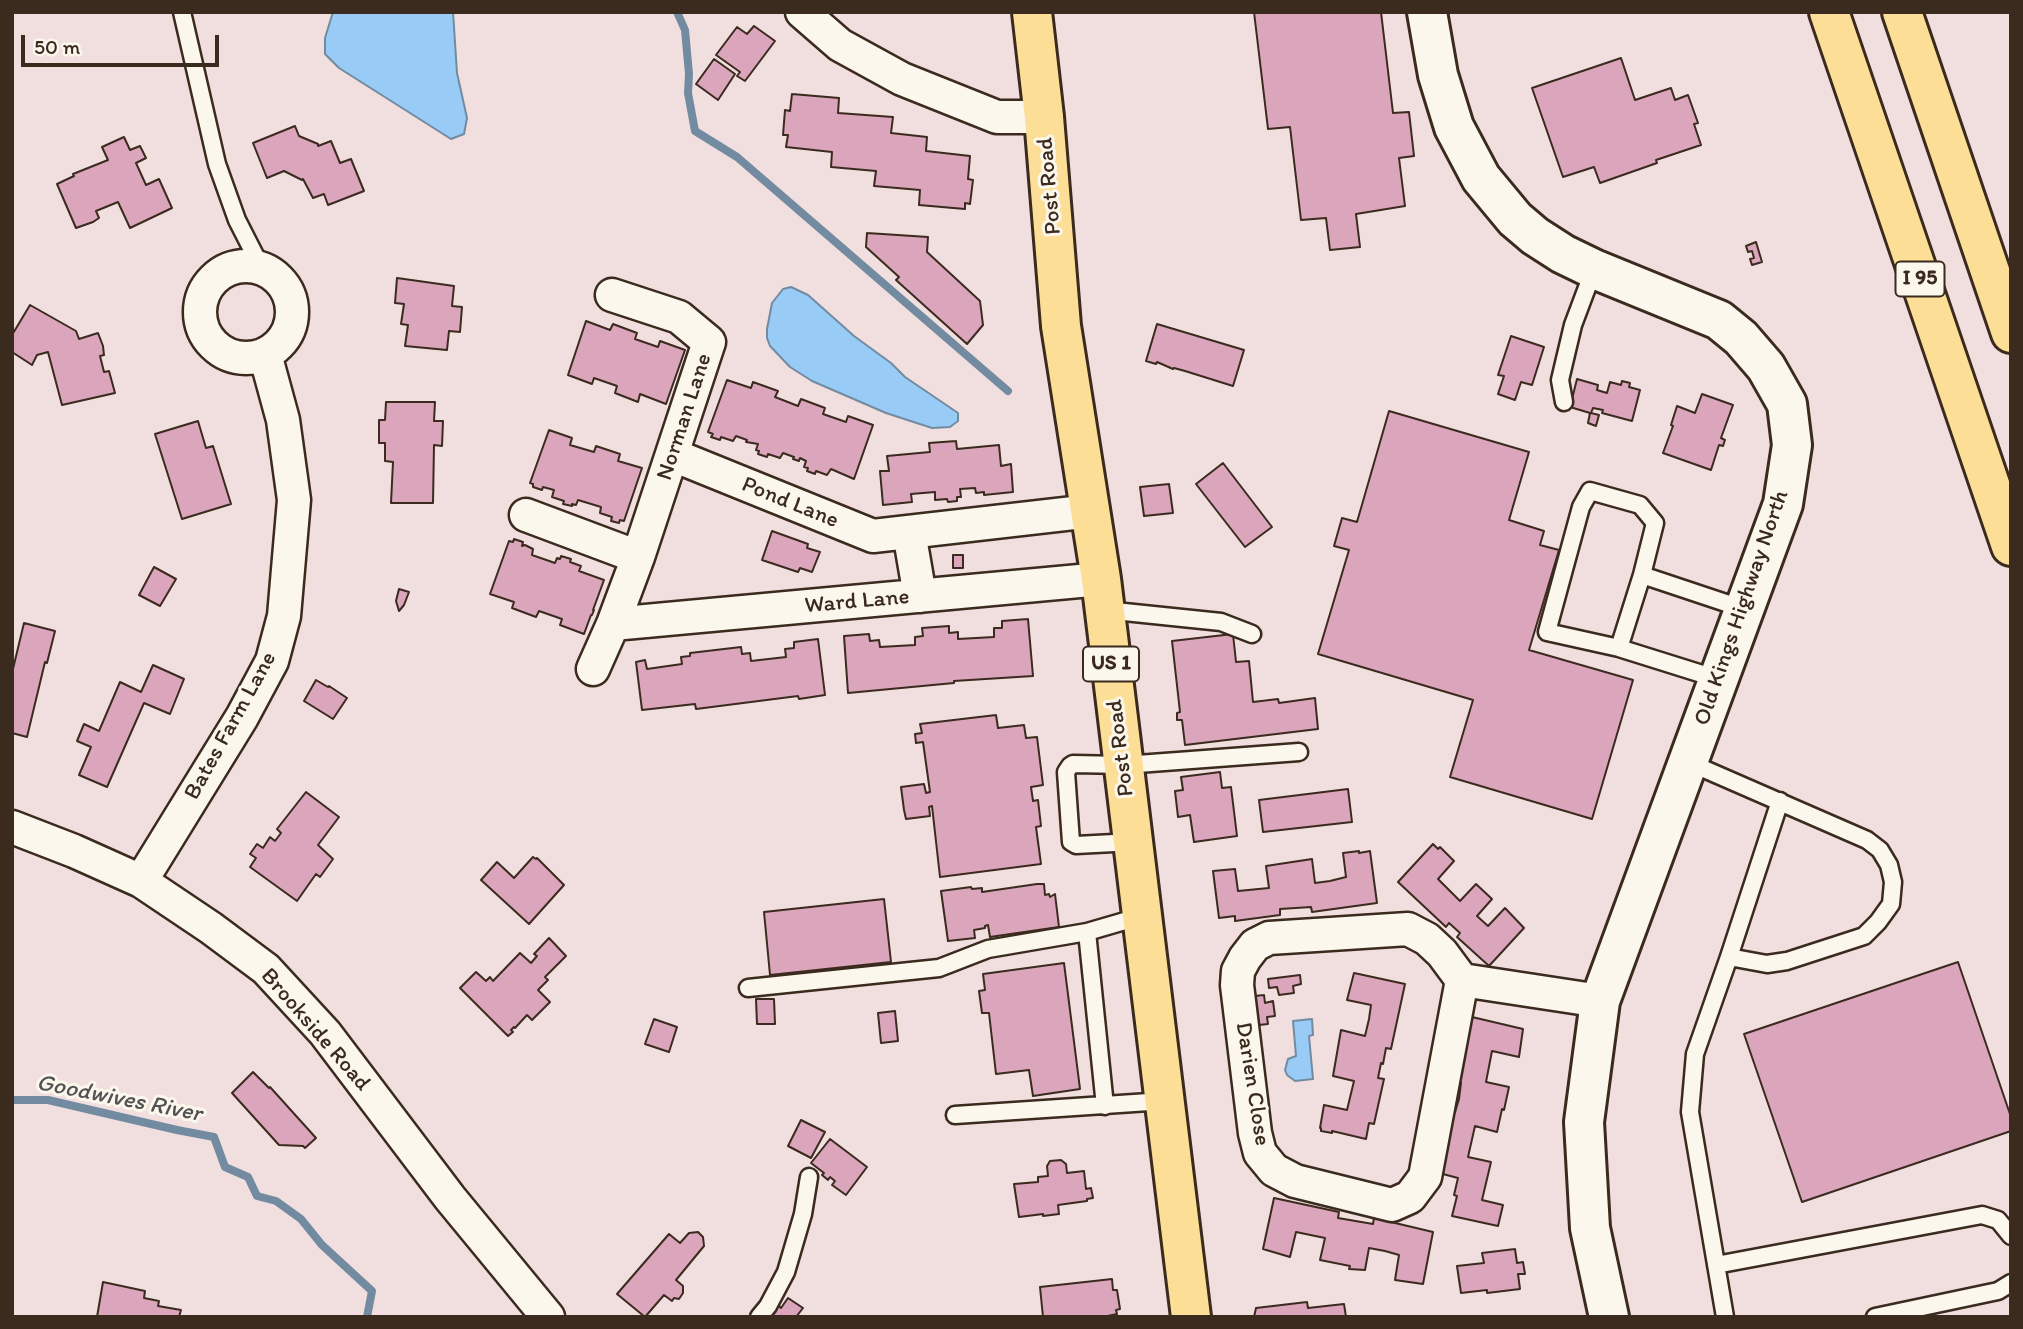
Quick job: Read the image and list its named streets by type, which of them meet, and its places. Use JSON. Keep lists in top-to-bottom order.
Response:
{
  "streets": {
    "main road": ["Post Road", "I 95", "US 1"],
    "street": [
      "Norman Lane",
      "Pond Lane",
      "Ward Lane",
      "Old Kings Highway North",
      "Bates Farm Lane",
      "Brookside Road",
      "Darien Close"
    ]
  },
  "crossings": [
    ["Post Road", "Pond Lane"],
    ["Post Road", "Ward Lane"],
    ["Norman Lane", "Pond Lane"],
    ["Norman Lane", "Ward Lane"],
    ["Bates Farm Lane", "Brookside Road"]
  ],
  "water": ["Goodwives River"],
  "scale_bar": "50 m"
}
